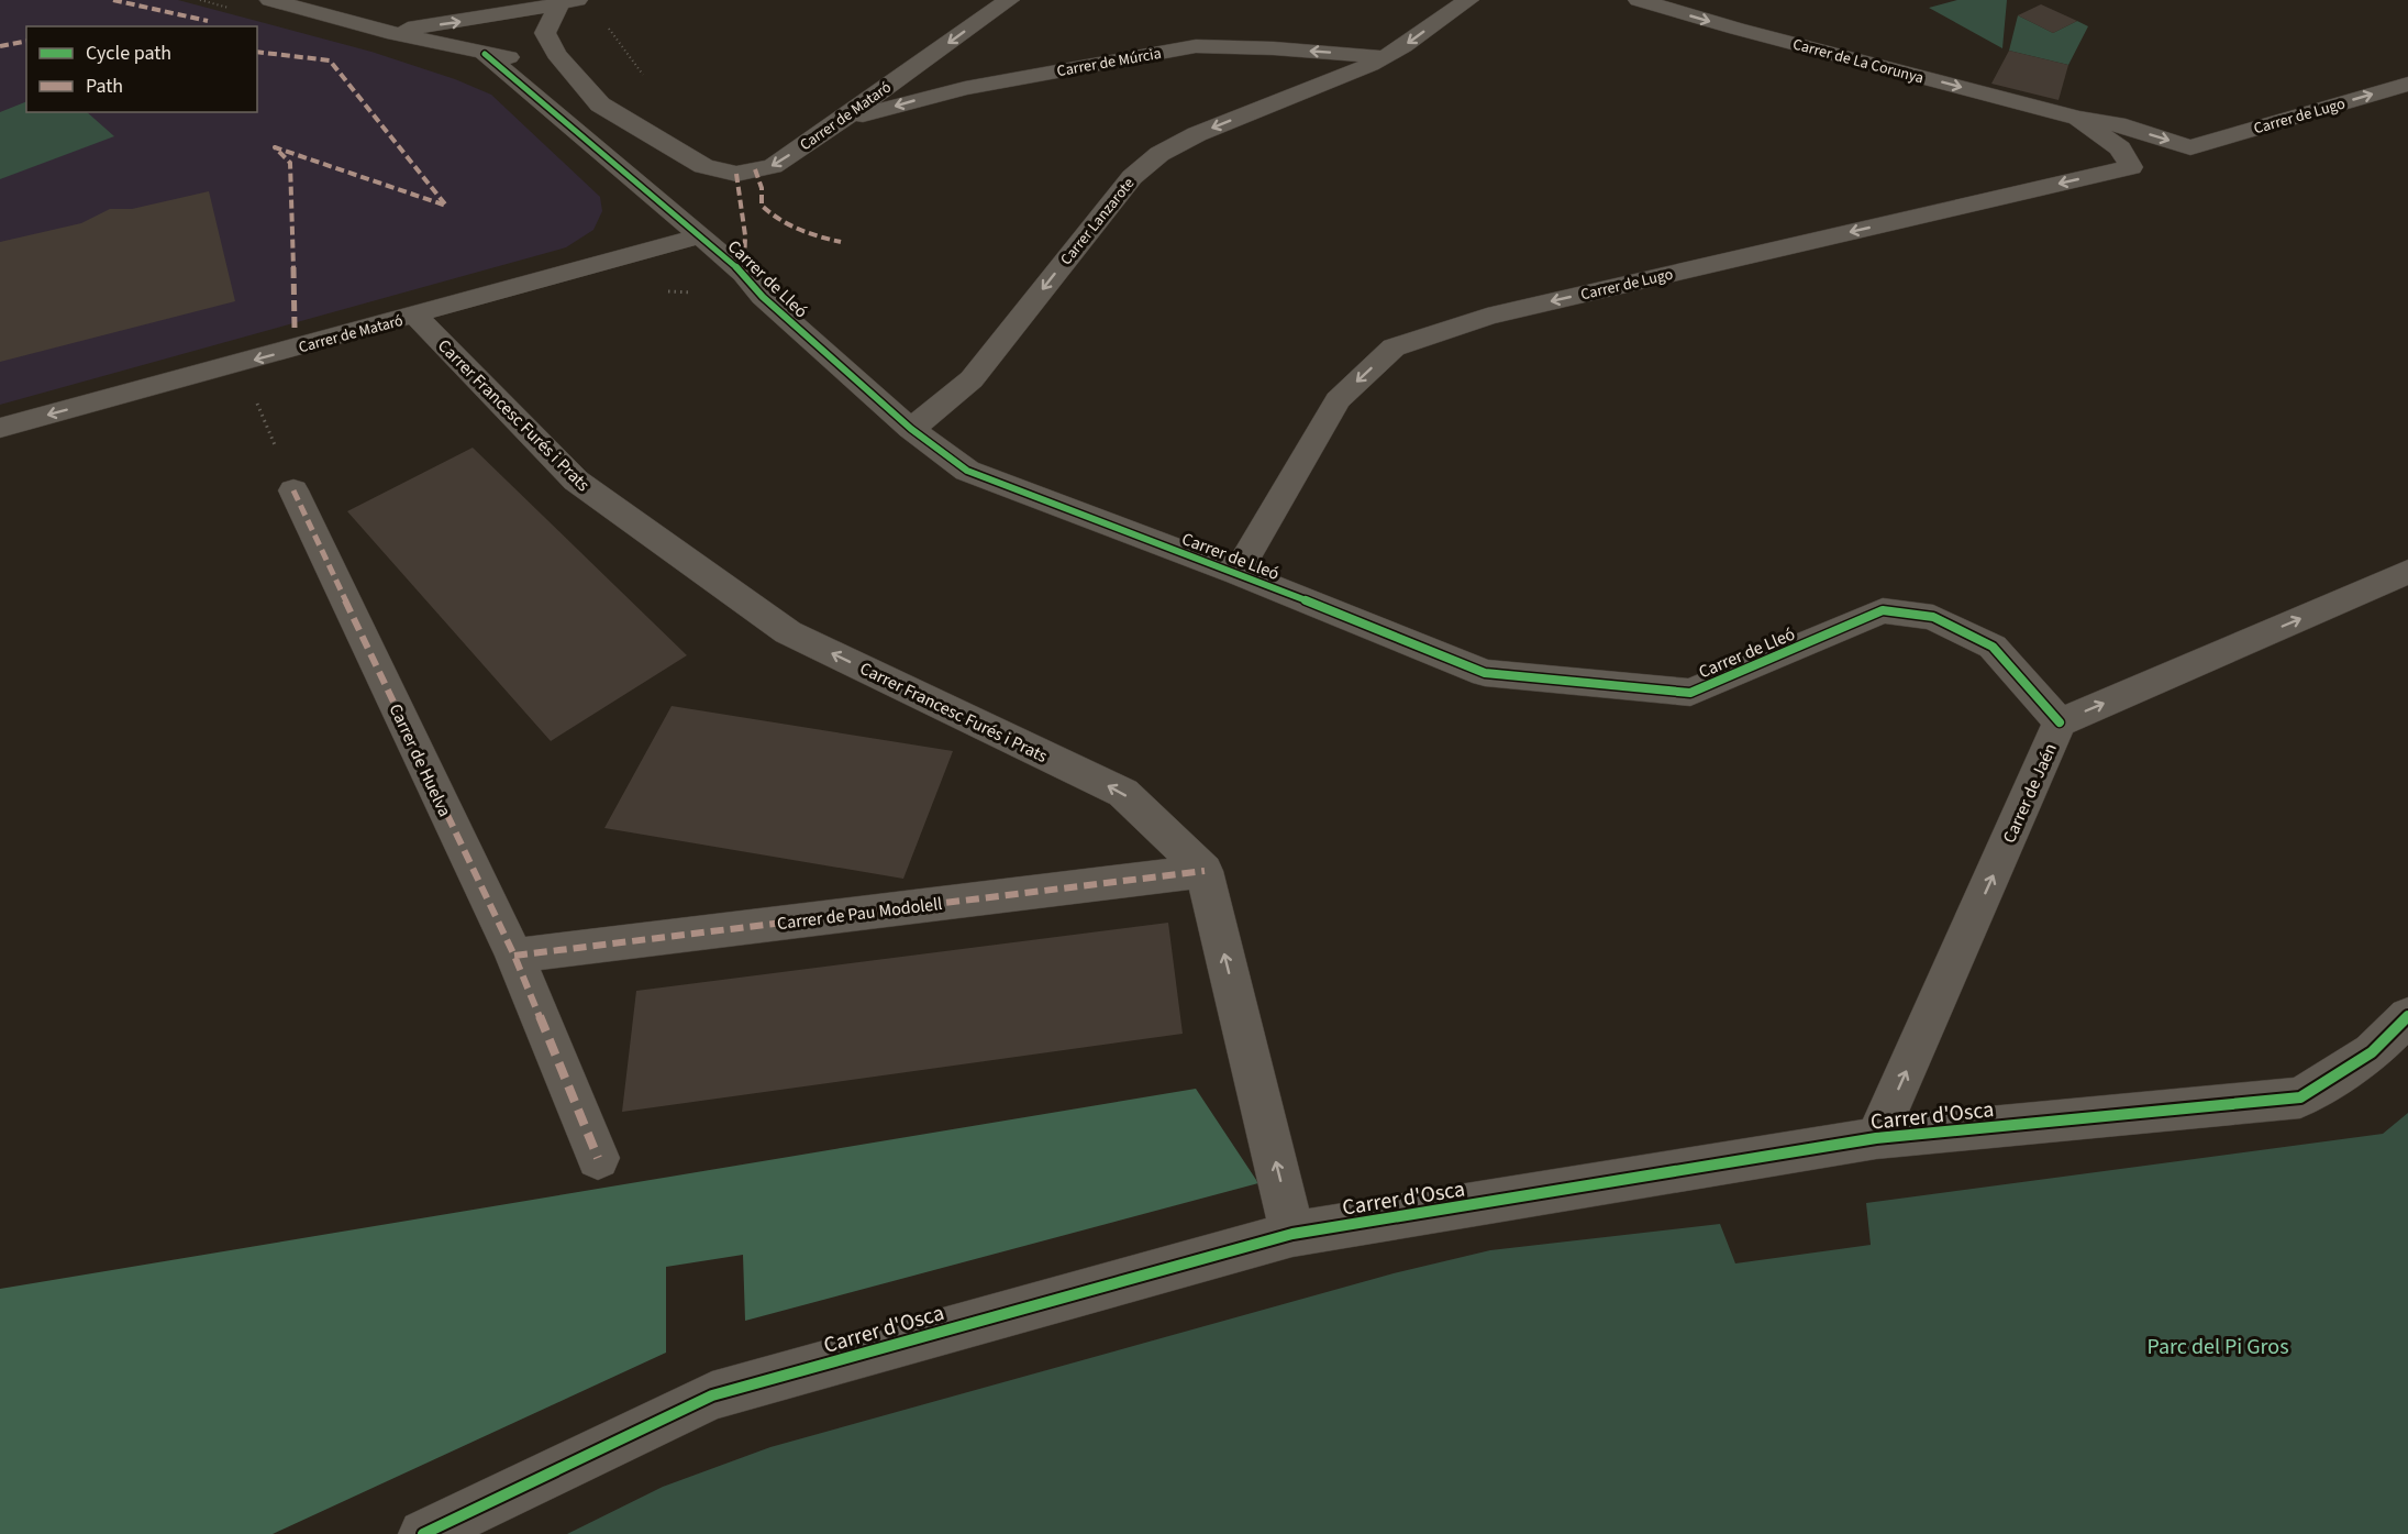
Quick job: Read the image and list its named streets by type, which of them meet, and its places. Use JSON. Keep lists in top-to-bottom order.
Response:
{
  "streets": {
    "street": [
      "Carrer de La Corunya",
      "Carrer de Múrcia",
      "Carrer de Mataró",
      "Carrer de Lugo",
      "Carrer Lanzarote",
      "Carrer de Lleó",
      "Carrer Francesc Furés i Prats",
      "Carrer de Huelva",
      "Carrer de Jaén",
      "Carrer de Pau Modolell",
      "Carrer d'Osca"
    ]
  },
  "crossings": [
    ["Carrer de La Corunya", "Carrer de Lugo"],
    ["Carrer de Múrcia", "Carrer de Mataró"],
    ["Carrer de Múrcia", "Carrer Lanzarote"],
    ["Carrer de Mataró", "Carrer de Lleó"],
    ["Carrer de Mataró", "Carrer Francesc Furés i Prats"],
    ["Carrer de Lugo", "Carrer de Lleó"],
    ["Carrer Lanzarote", "Carrer de Lleó"],
    ["Carrer de Lleó", "Carrer de Jaén"],
    ["Carrer Francesc Furés i Prats", "Carrer de Pau Modolell"],
    ["Carrer de Huelva", "Carrer de Pau Modolell"],
    ["Carrer de Jaén", "Carrer d'Osca"]
  ],
  "one_way": [
    "Carrer de La Corunya",
    "Carrer de Múrcia",
    "Carrer de Mataró",
    "Carrer Lanzarote",
    "Carrer Francesc Furés i Prats",
    "Carrer de Jaén"
  ],
  "parks": ["Parc del Pi Gros"],
  "legend": ["Cycle path", "Path"]
}
